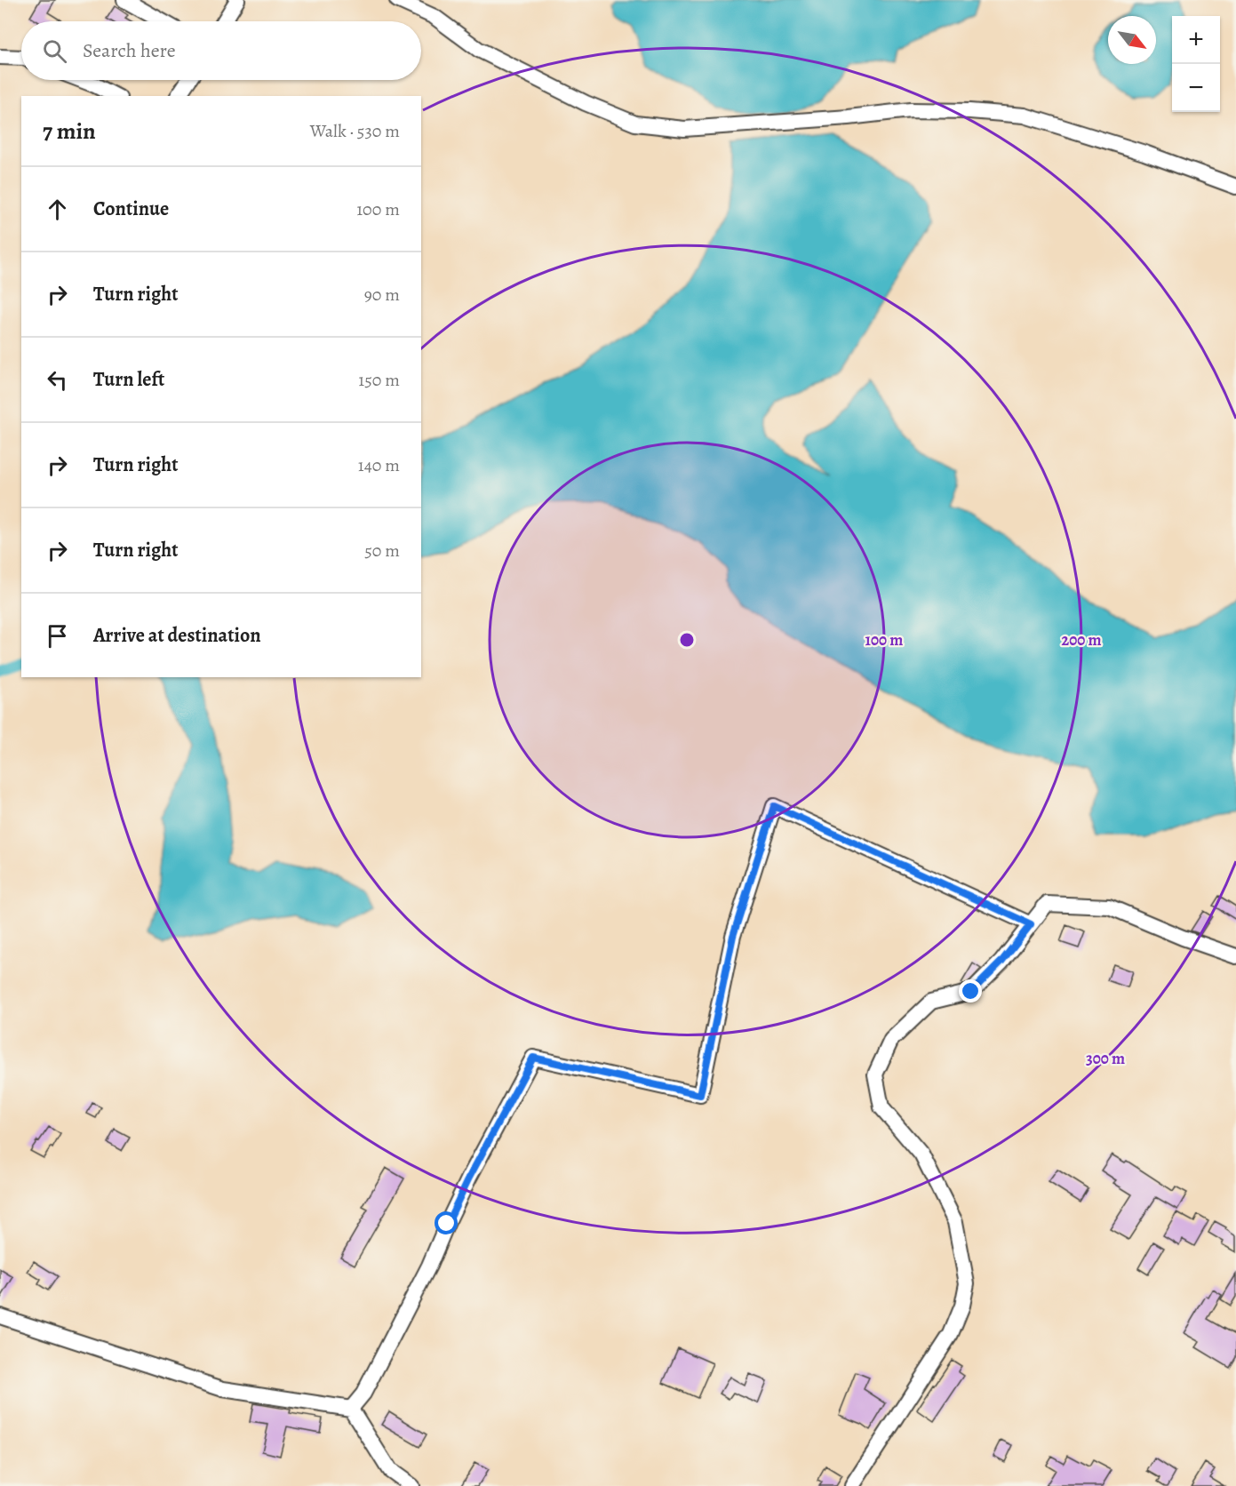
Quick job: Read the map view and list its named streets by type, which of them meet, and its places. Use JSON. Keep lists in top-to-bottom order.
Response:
{
  "north": "bottom right",
  "page": {
    "map_buttons": ["+", "−"],
    "search": "Search here",
    "heading": ["7 min", "Walk · 530 m"],
    "list": [
      ["Continue", "100 m"],
      ["Turn right", "90 m"],
      ["Turn left", "150 m"],
      ["Turn right", "140 m"],
      ["Turn right", "50 m"],
      "Arrive at destination"
    ]
  },
  "rings": ["100 m", "200 m", "300 m"]
}
